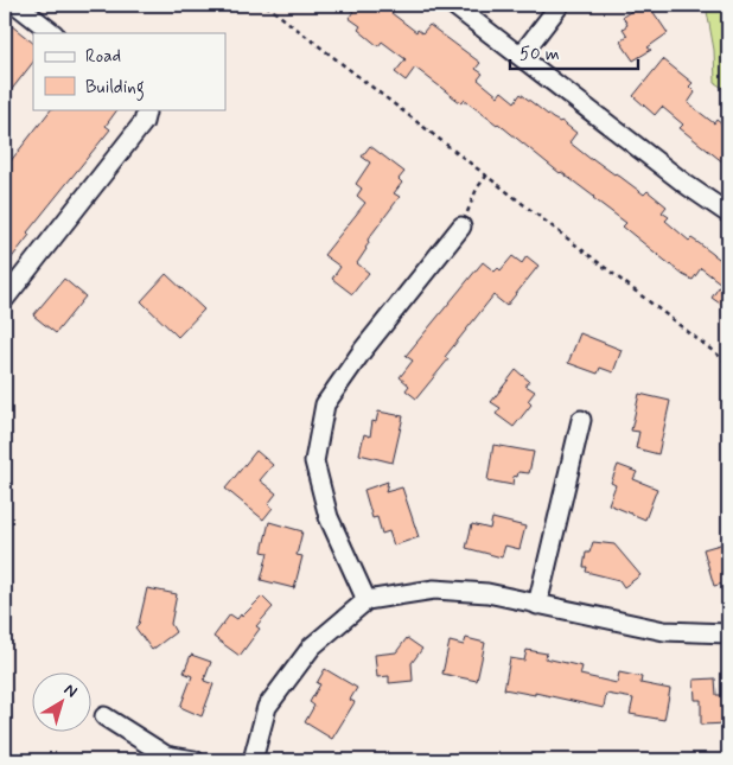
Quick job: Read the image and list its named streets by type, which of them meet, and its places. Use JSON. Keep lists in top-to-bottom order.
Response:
{
  "legend": ["Road", "Building"],
  "scale_bar": "50 m",
  "north": "top right"
}
